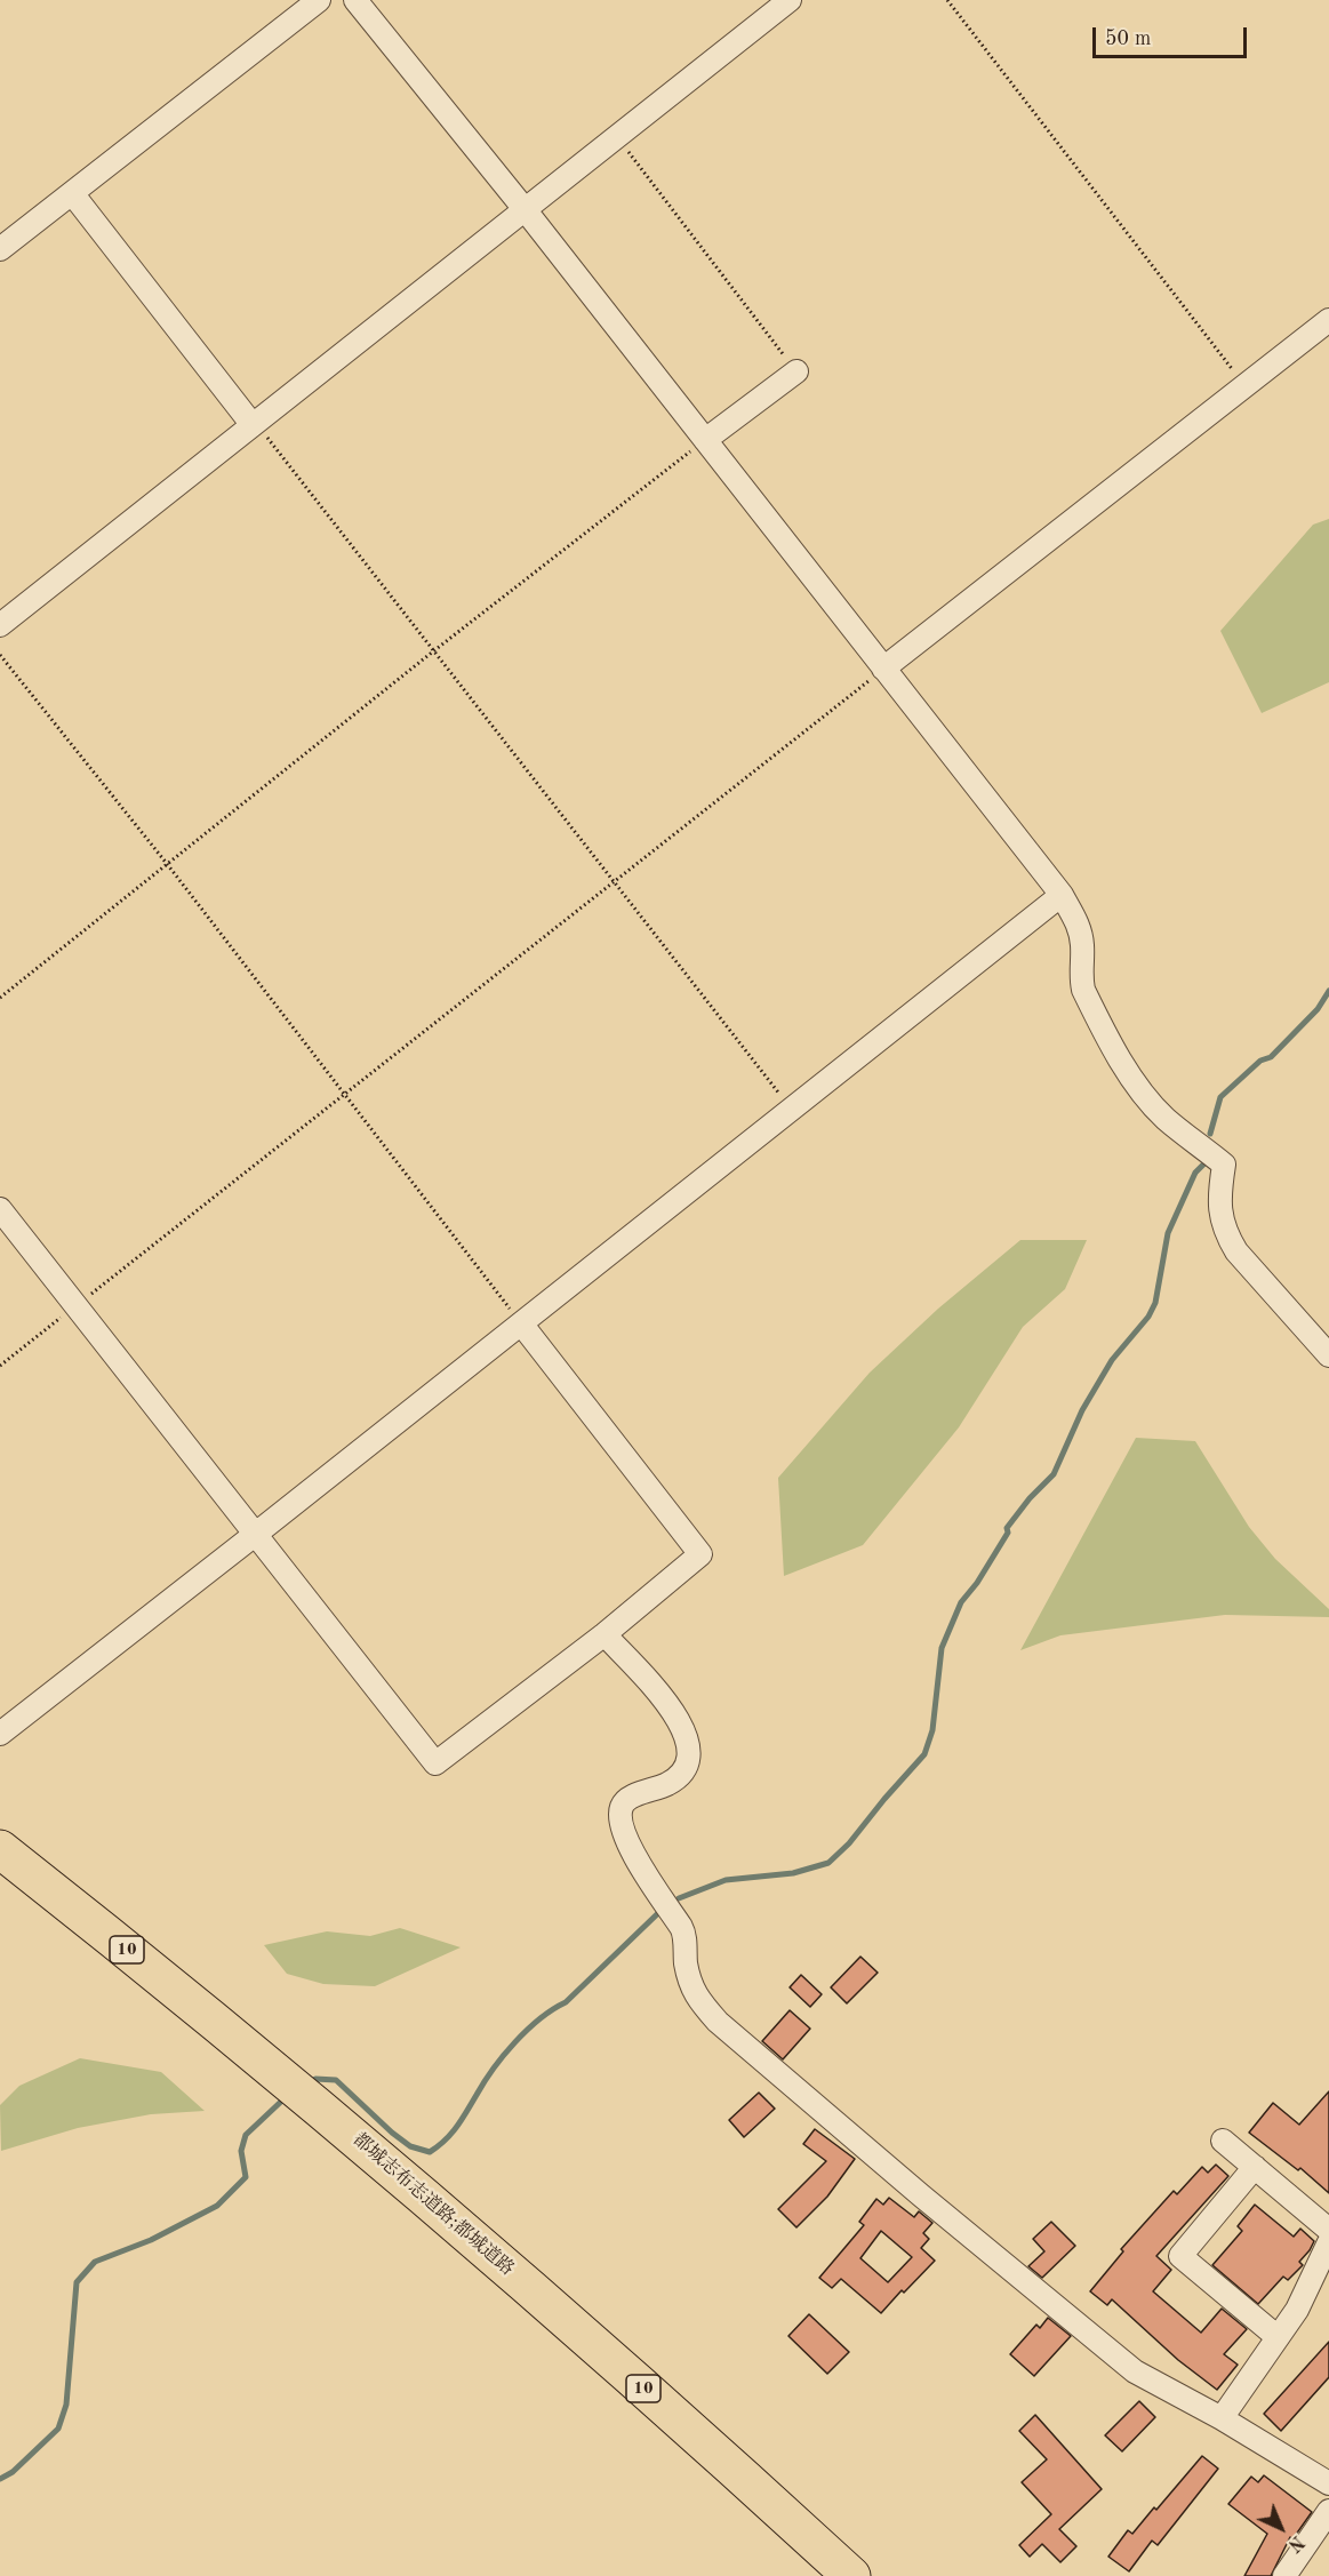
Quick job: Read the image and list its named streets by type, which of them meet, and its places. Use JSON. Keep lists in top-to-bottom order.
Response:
{
  "streets": {
    "highway": ["10", "都城志布志道路;都城道路"]
  },
  "scale_bar": "50 m",
  "north": "bottom right"
}
